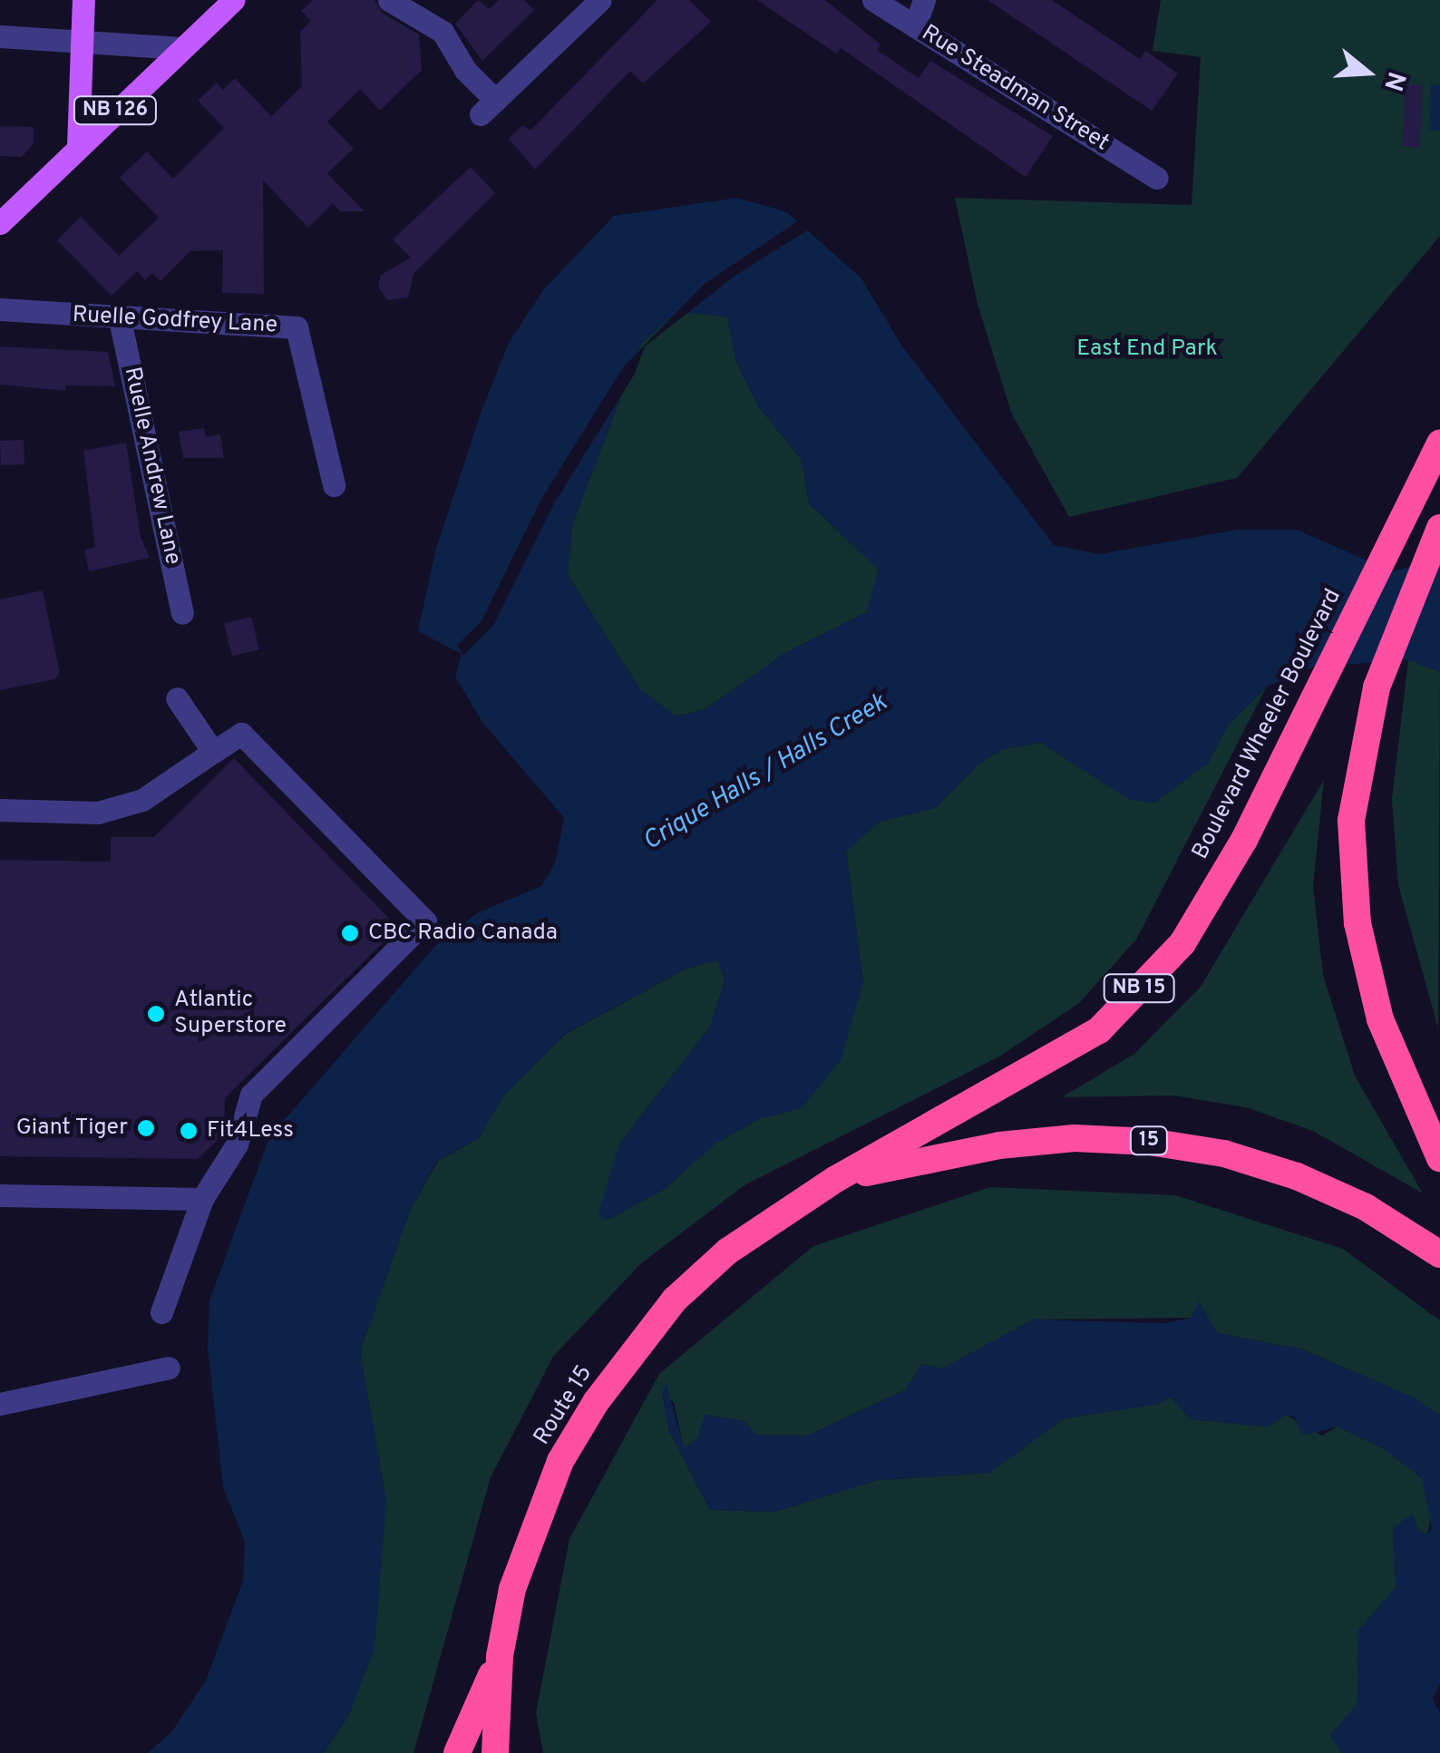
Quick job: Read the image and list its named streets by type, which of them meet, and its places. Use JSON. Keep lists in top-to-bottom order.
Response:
{
  "streets": {
    "highway": [
      "Boulevard Wheeler Boulevard",
      "NB 15",
      "15",
      "Route 15"
    ],
    "main road": ["NB 126"],
    "street": ["Rue Steadman Street", "Ruelle Godfrey Lane", "Ruelle Andrew Lane"]
  },
  "crossings": [
    ["Ruelle Godfrey Lane", "Ruelle Andrew Lane"],
    ["Boulevard Wheeler Boulevard", "15"],
    ["Boulevard Wheeler Boulevard", "Route 15"],
    ["NB 15", "Route 15"],
    ["15", "Route 15"]
  ],
  "water": ["Crique Halls / Halls Creek"],
  "parks": ["East End Park"],
  "places": [
    "CBC Radio Canada",
    "Atlantic Superstore",
    "Giant Tiger",
    "Fit4Less"
  ],
  "north": "right"
}
